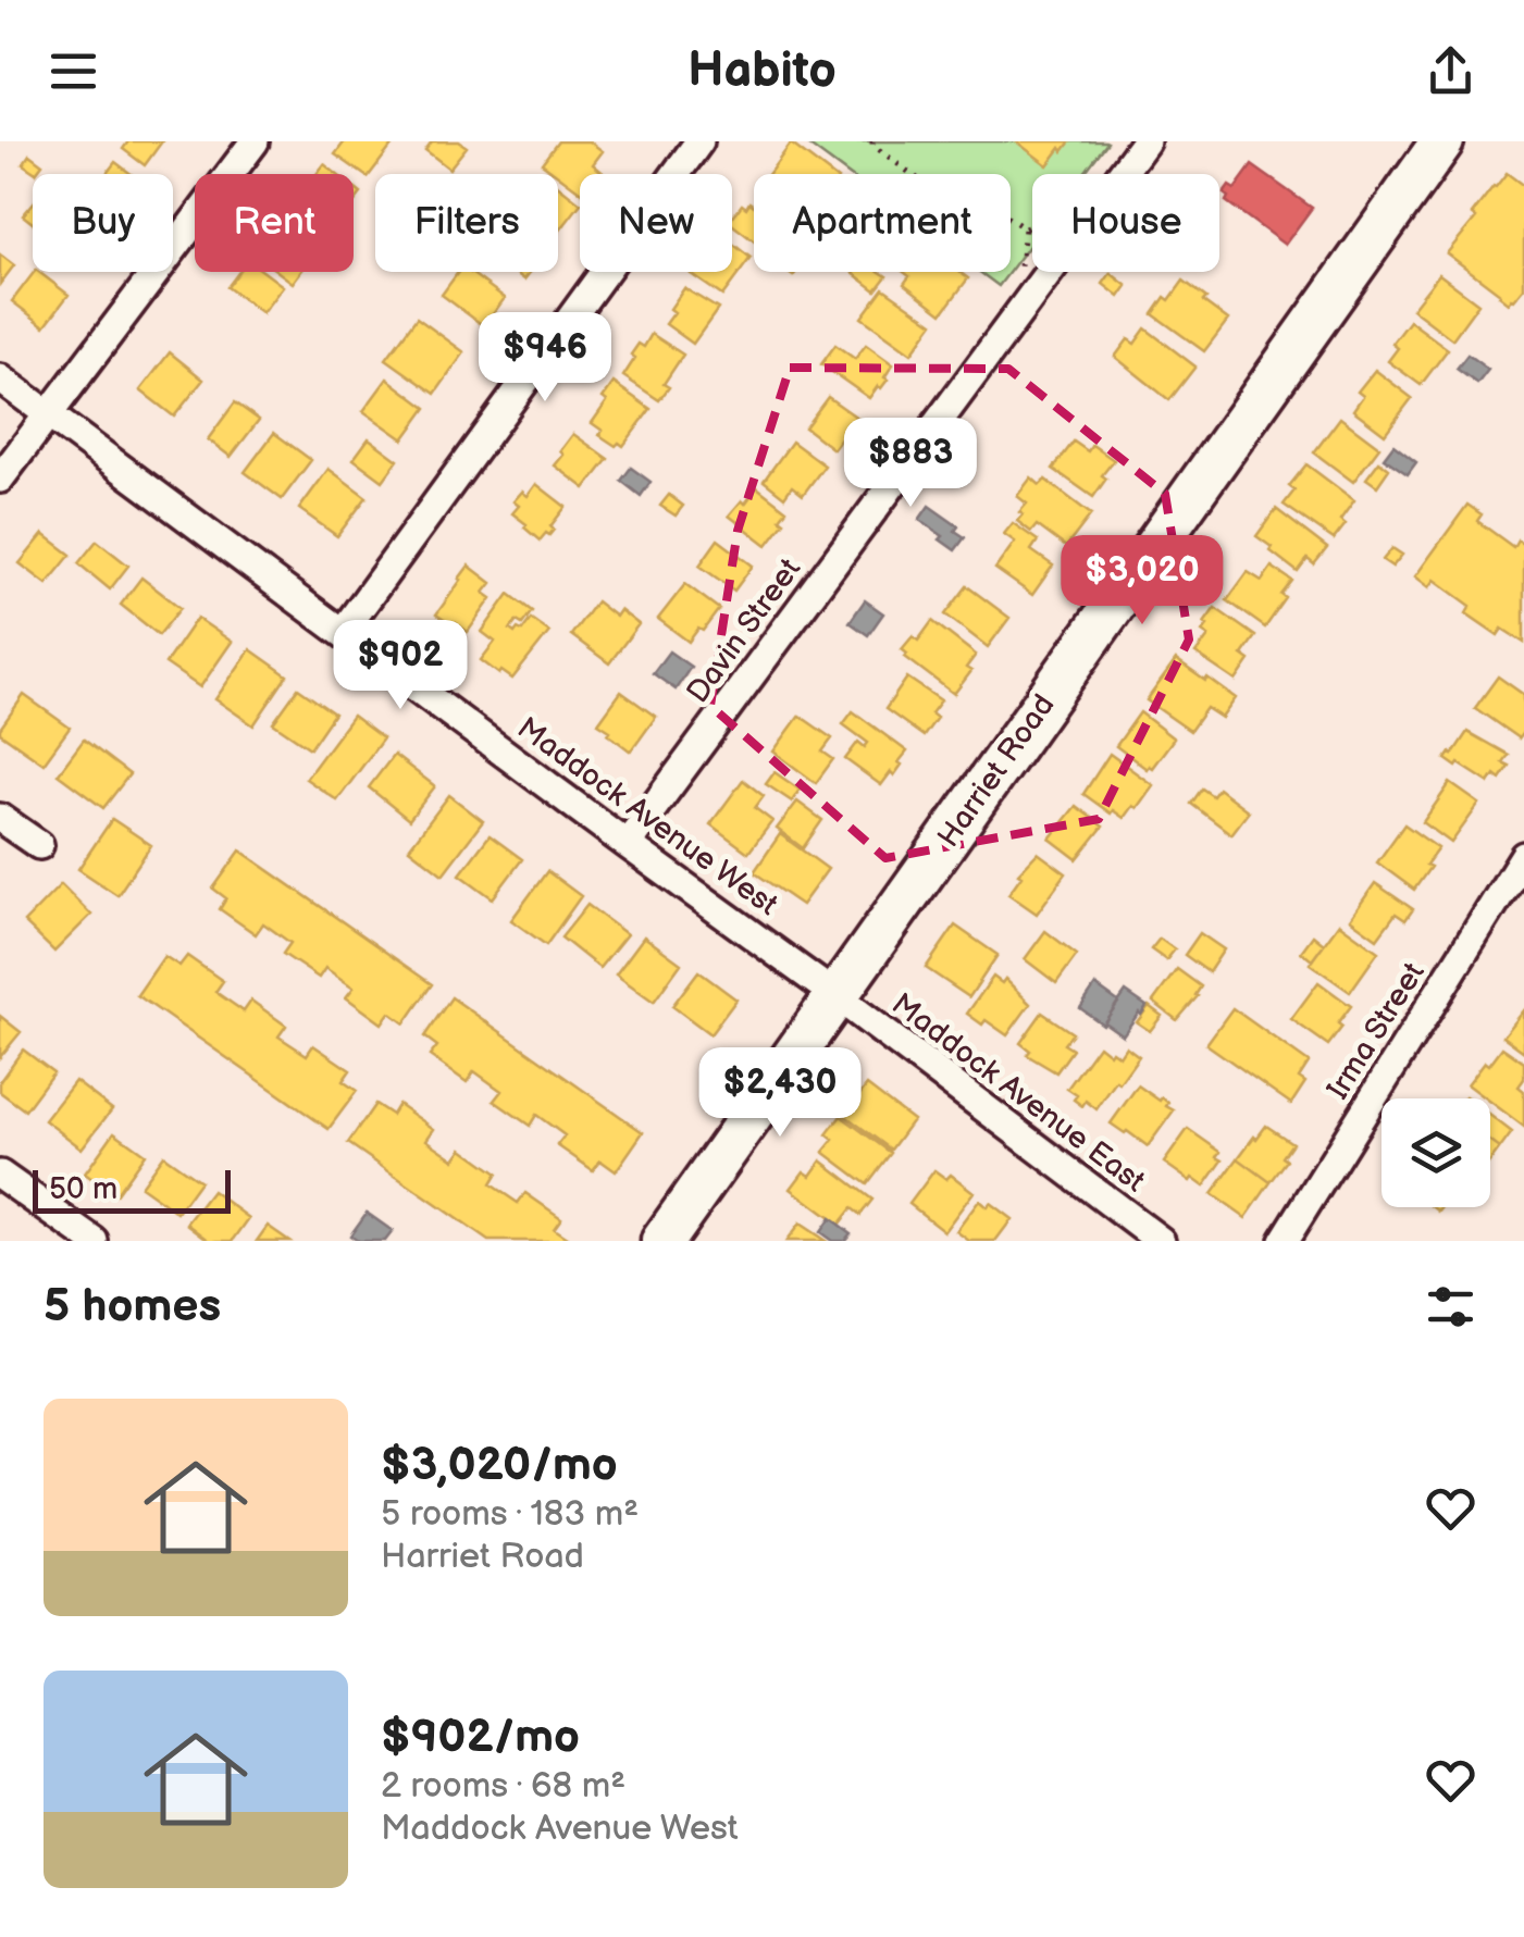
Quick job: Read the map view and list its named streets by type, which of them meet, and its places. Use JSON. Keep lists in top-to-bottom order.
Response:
{
  "streets": {
    "main road": ["Harriet Road"],
    "street": [
      "Davin Street",
      "Maddock Avenue West",
      "Irma Street",
      "Maddock Avenue East"
    ]
  },
  "crossings": [
    ["Davin Street", "Maddock Avenue West"],
    ["Harriet Road", "Maddock Avenue West"],
    ["Harriet Road", "Maddock Avenue East"],
    ["Maddock Avenue West", "Maddock Avenue East"]
  ],
  "scale_bar": "50 m",
  "page": {
    "header": "Habito",
    "chip": [
      "Buy",
      "Rent",
      "Filters",
      "New",
      "Apartment",
      "House"
    ],
    "price": [
      "$946",
      "$883",
      "$3,020",
      "$902",
      "$2,430"
    ],
    "scale": "50 m",
    "heading": "5 homes",
    "list": [
      {
        "name": "$3,020/mo",
        "note": "5 rooms · 183 m² · Harriet Road"
      },
      {
        "name": "$902/mo",
        "note": "2 rooms · 68 m² · Maddock Avenue West"
      }
    ]
  }
}
